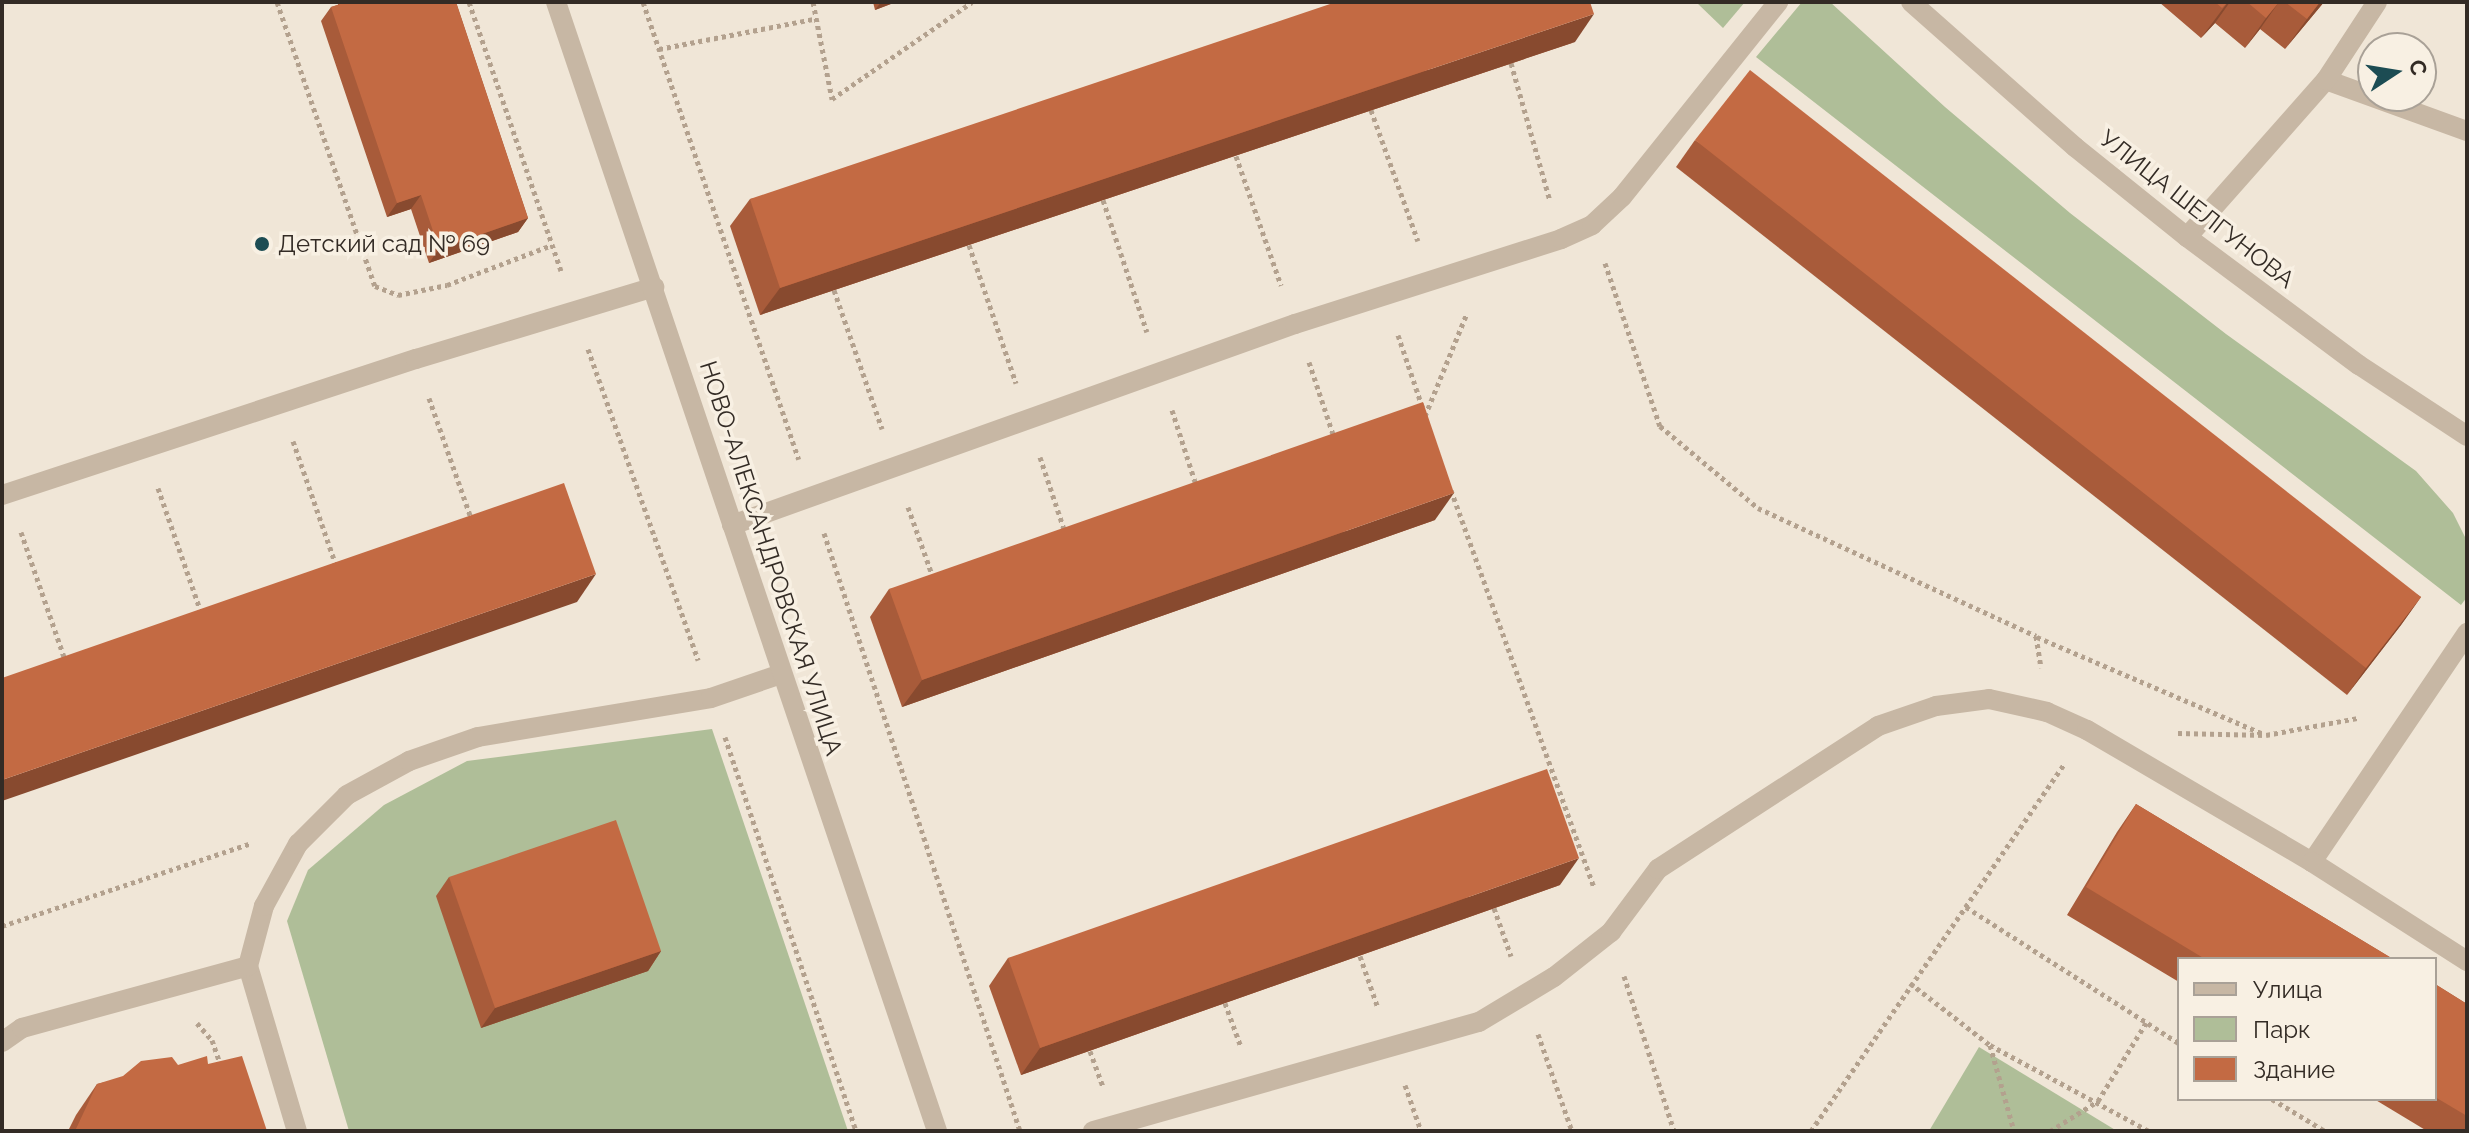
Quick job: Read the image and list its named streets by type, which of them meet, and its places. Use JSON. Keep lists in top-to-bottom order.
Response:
{
  "streets": {
    "street": ["УЛИЦА ШЕЛГУНОВА", "НОВО-АЛЕКСАНДРОВСКАЯ УЛИЦА"]
  },
  "places": ["Детский сад № 69"],
  "legend": ["Улица", "Парк", "Здание"],
  "north": "right"
}
